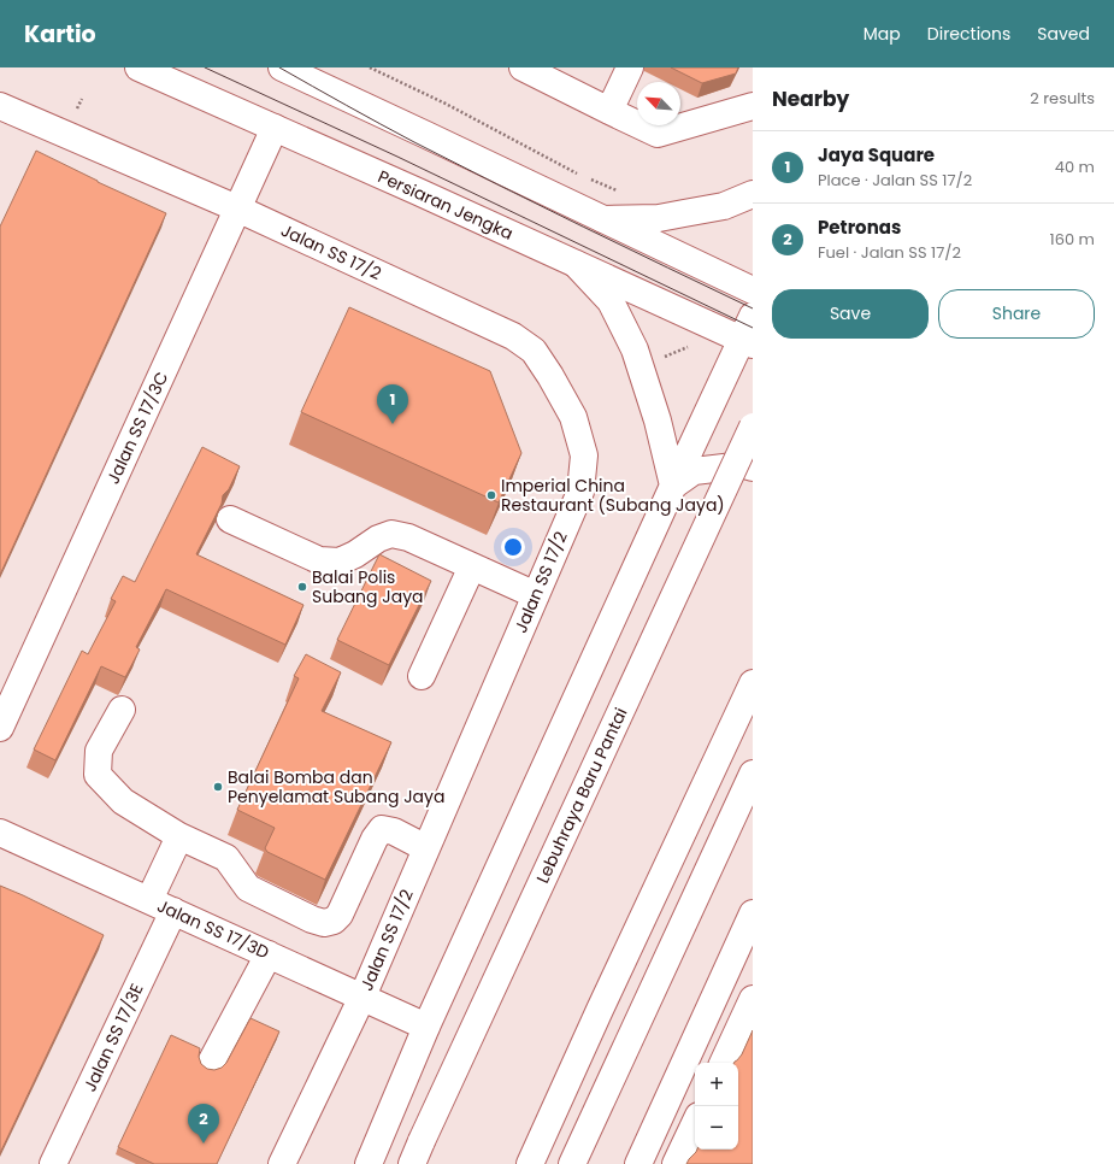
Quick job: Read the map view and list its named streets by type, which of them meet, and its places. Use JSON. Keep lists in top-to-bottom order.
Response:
{
  "streets": {
    "main road": [
      "Persiaran Jengka",
      "Jalan SS 17/2",
      "Jalan SS 17/3C",
      "Lebuhraya Baru Pantai",
      "Jalan SS 17/3D",
      "Jalan SS 17/3E"
    ]
  },
  "crossings": [
    ["Persiaran Jengka", "Jalan SS 17/3C"],
    ["Jalan SS 17/2", "Jalan SS 17/3C"],
    ["Jalan SS 17/2", "Jalan SS 17/3D"],
    ["Jalan SS 17/3D", "Jalan SS 17/3E"]
  ],
  "places": ["Imperial China Restaurant (Subang Jaya)", "Balai Polis Subang Jaya", "Balai Bomba dan Penyelamat Subang Jaya"],
  "north": "top left",
  "page": {
    "header": "Kartio",
    "nav": ["Map", "Directions", "Saved"],
    "heading": ["Nearby", "2 results"],
    "list": [
      {
        "mark": "1",
        "name": "Jaya Square",
        "note": "Place · Jalan SS 17/2",
        "value": "40 m"
      },
      {
        "mark": "2",
        "name": "Petronas",
        "note": "Fuel · Jalan SS 17/2",
        "value": "160 m"
      }
    ],
    "buttons": ["Save", "Share"],
    "pins": ["1", "2"],
    "map_buttons": ["+", "−"]
  }
}
